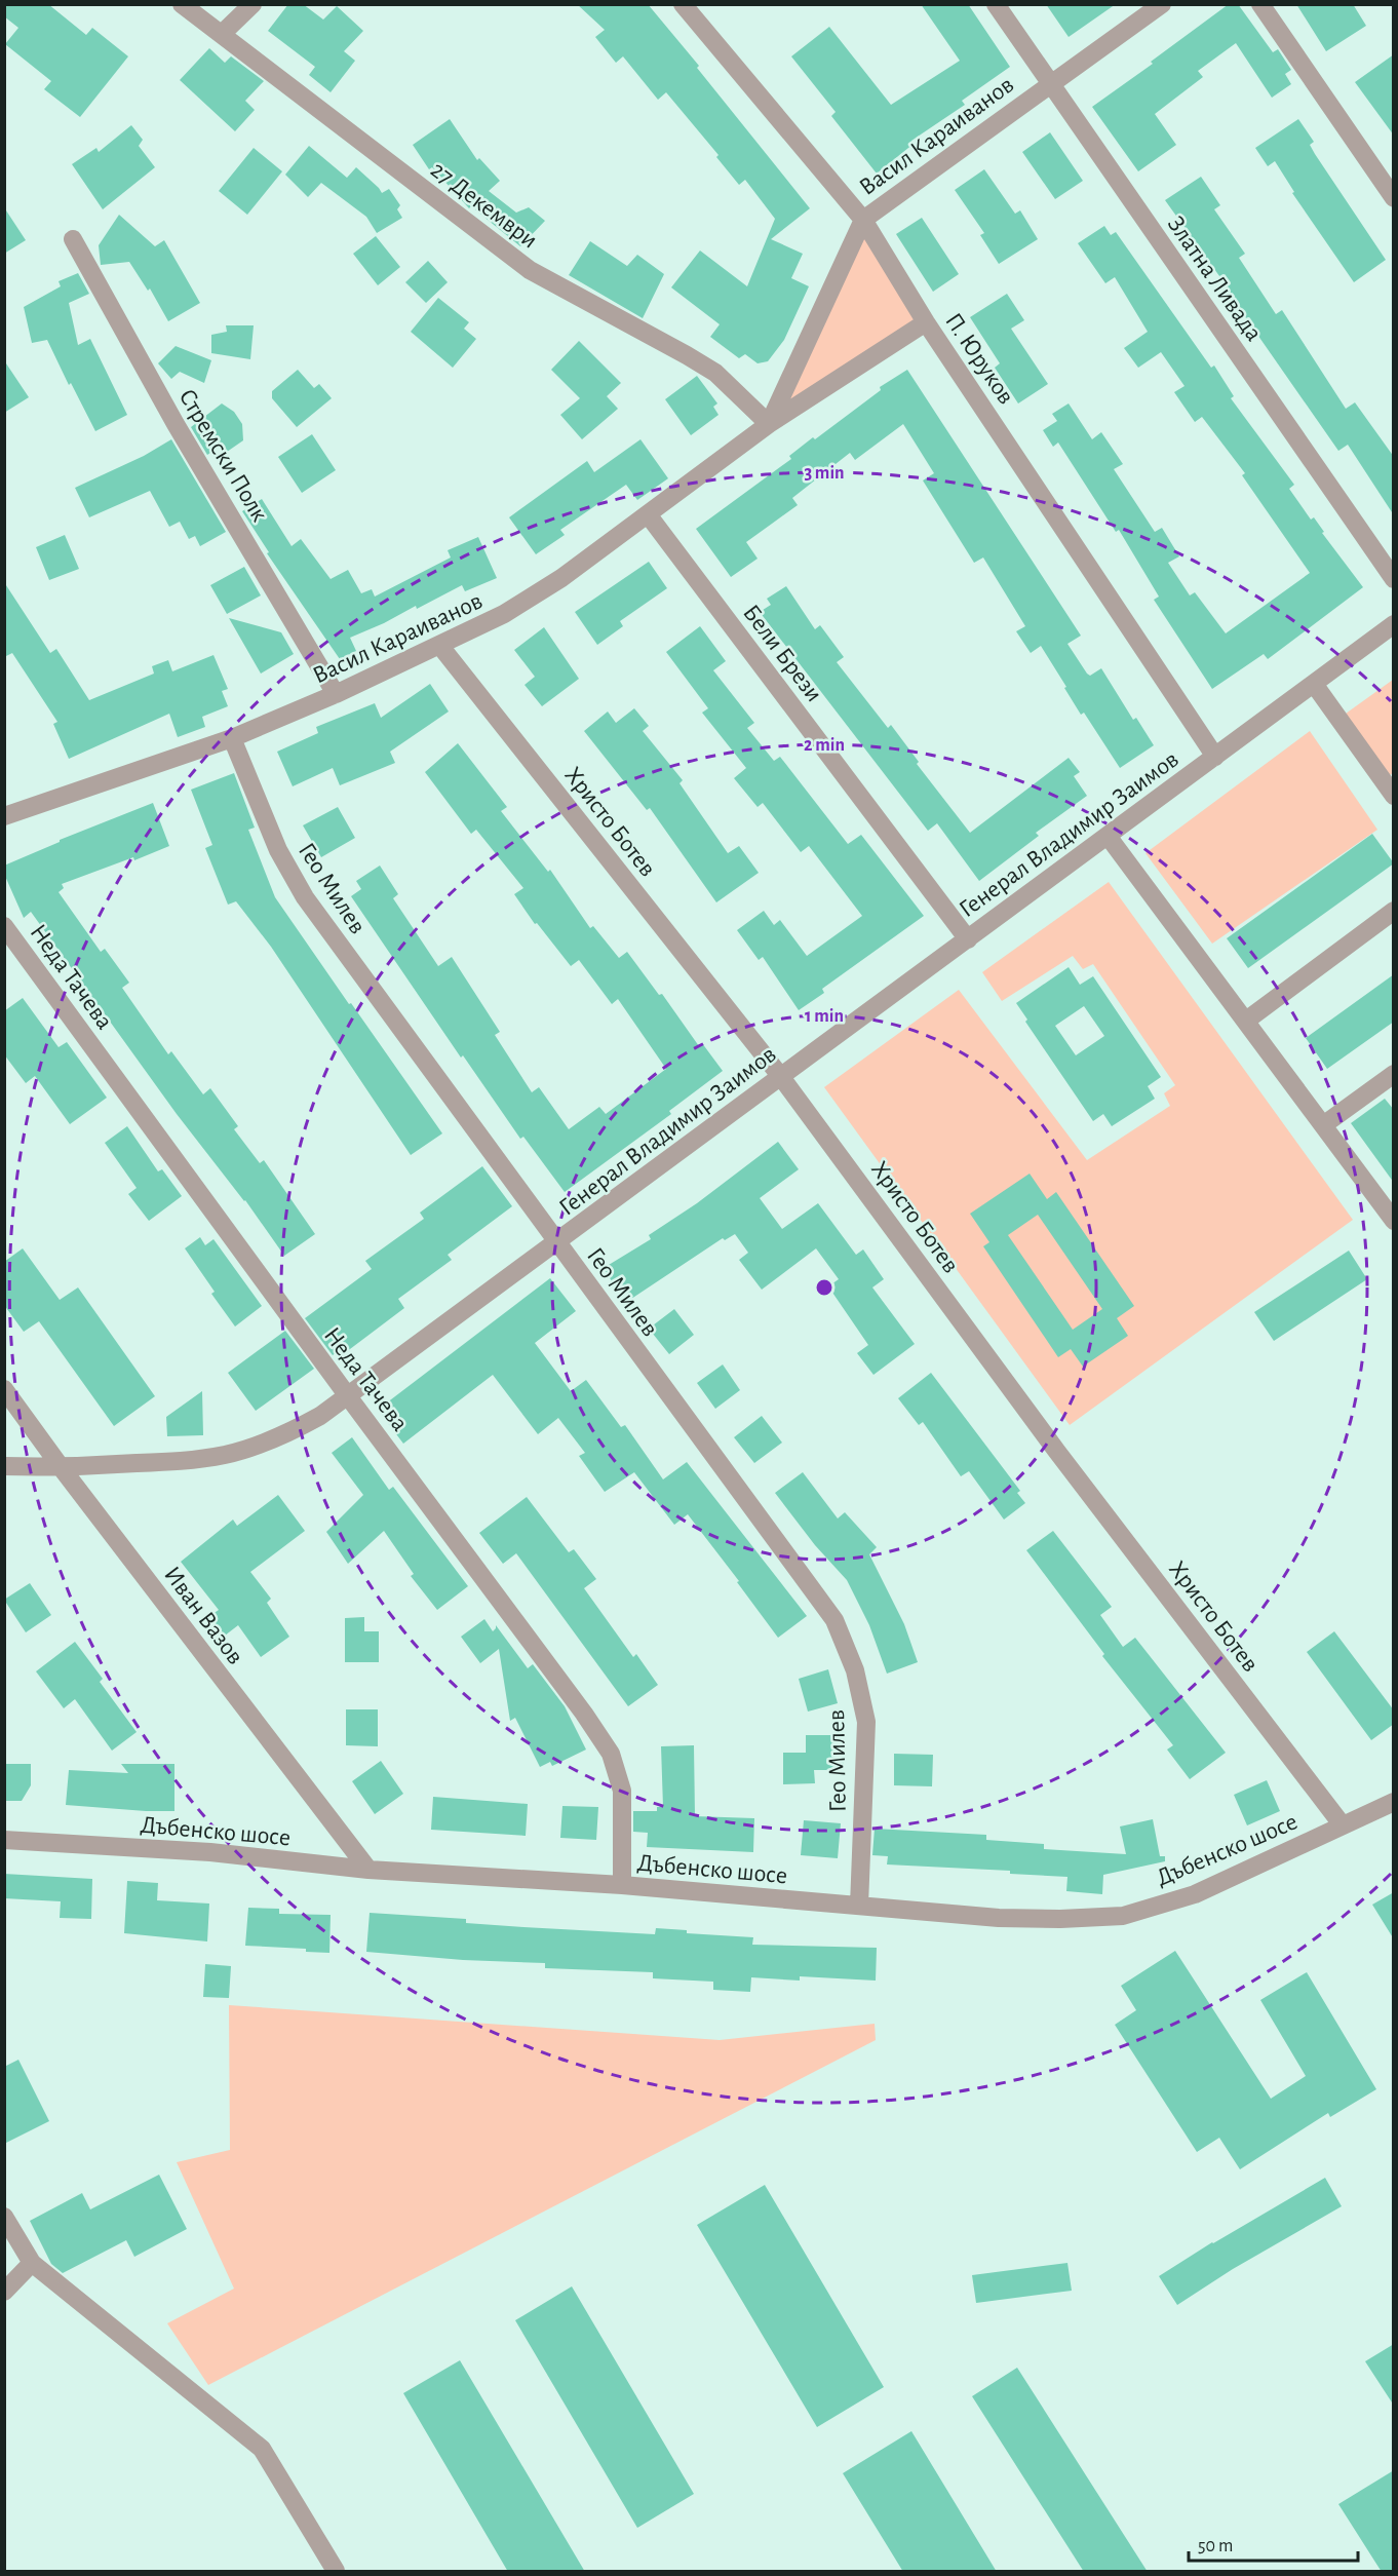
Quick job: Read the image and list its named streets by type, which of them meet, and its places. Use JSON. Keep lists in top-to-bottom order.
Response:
{
  "streets": {
    "street": [
      "Васил Караиванов",
      "27 Декември",
      "Златна Ливада",
      "П. Юруков",
      "Стремски Полк",
      "Бели Брези",
      "Христо Ботев",
      "Генерал Владимир Заимов",
      "Гео Милев",
      "Неда Тачева",
      "Иван Вазов",
      "Дъбенско шосе"
    ]
  },
  "crossings": [
    ["Васил Караиванов", "27 Декември"],
    ["Васил Караиванов", "Златна Ливада"],
    ["Васил Караиванов", "П. Юруков"],
    ["Васил Караиванов", "Стремски Полк"],
    ["Васил Караиванов", "Бели Брези"],
    ["Васил Караиванов", "Христо Ботев"],
    ["Васил Караиванов", "Гео Милев"],
    ["П. Юруков", "Генерал Владимир Заимов"],
    ["Бели Брези", "Генерал Владимир Заимов"],
    ["Христо Ботев", "Генерал Владимир Заимов"],
    ["Христо Ботев", "Дъбенско шосе"],
    ["Генерал Владимир Заимов", "Гео Милев"],
    ["Генерал Владимир Заимов", "Неда Тачева"],
    ["Генерал Владимир Заимов", "Иван Вазов"],
    ["Гео Милев", "Дъбенско шосе"],
    ["Неда Тачева", "Дъбенско шосе"],
    ["Иван Вазов", "Дъбенско шосе"]
  ],
  "scale_bar": "50 m",
  "rings": ["3 min", "2 min", "1 min"]
}
